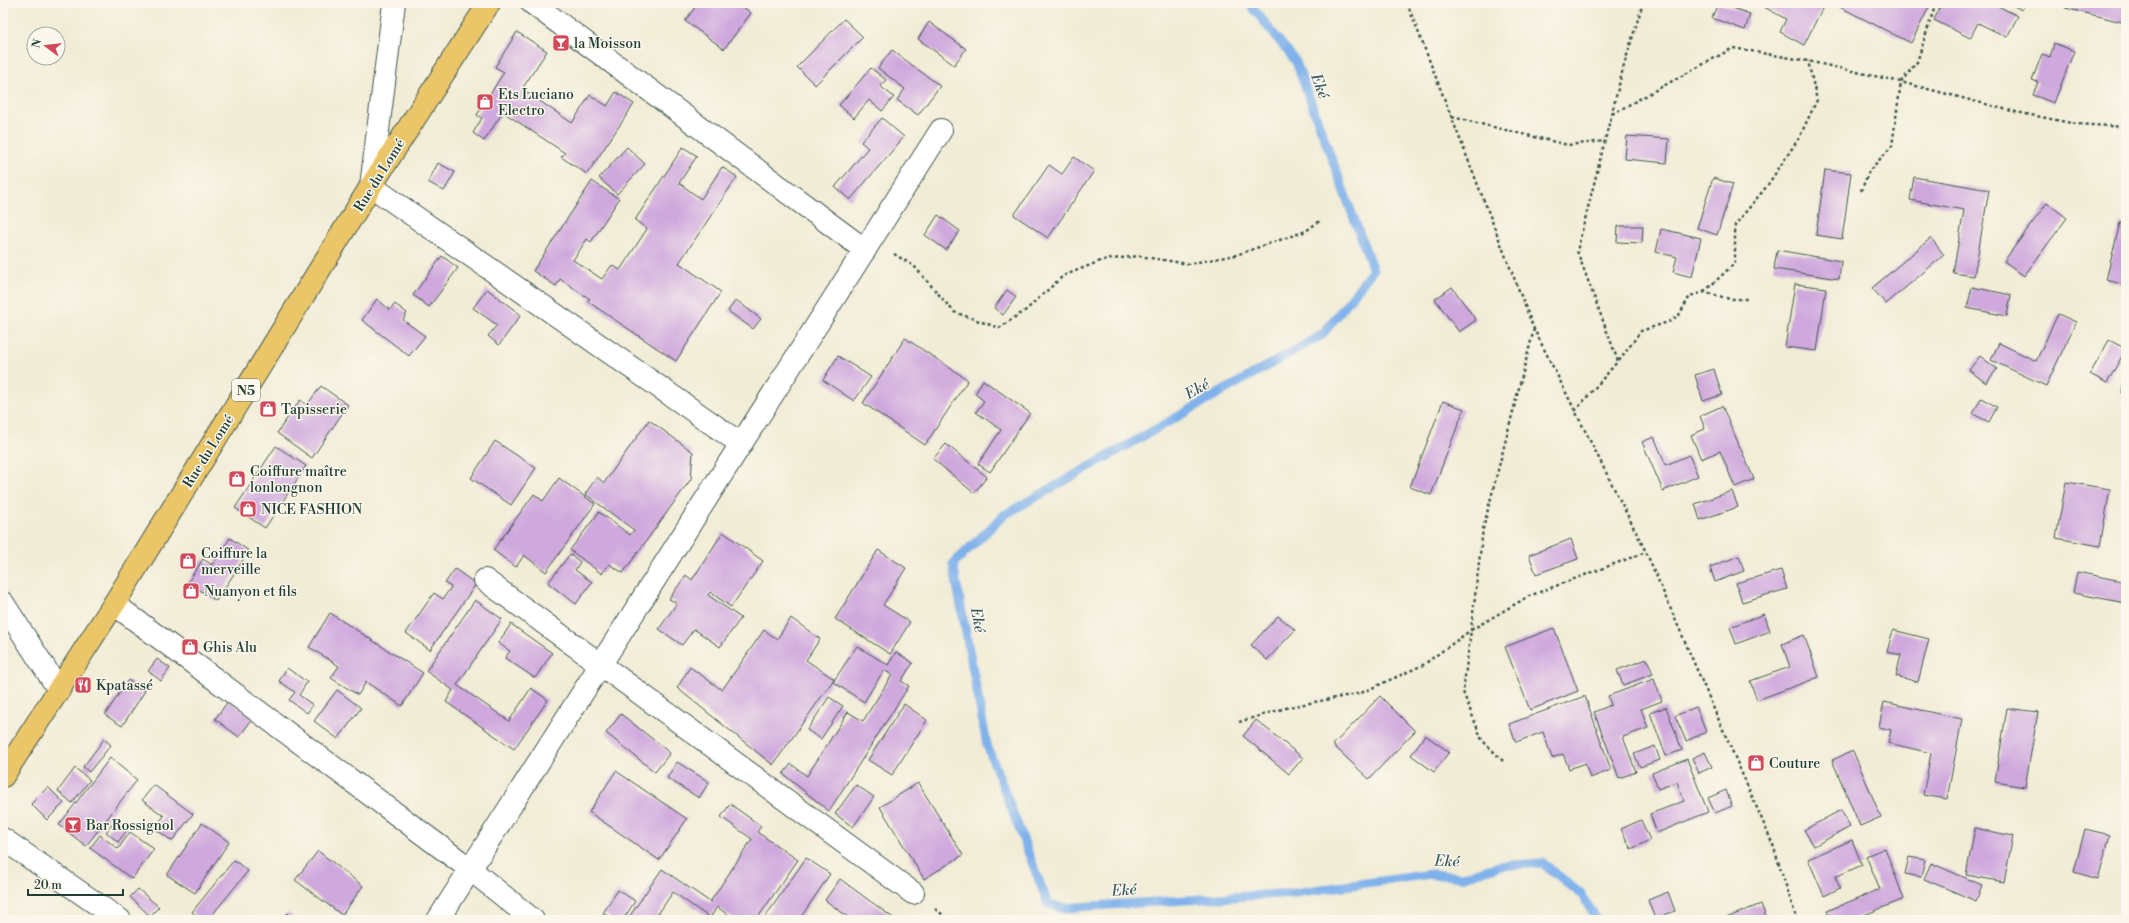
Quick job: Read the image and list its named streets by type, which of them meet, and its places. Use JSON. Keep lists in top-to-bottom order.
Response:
{
  "streets": {
    "main road": ["Rue du Lomé", "N5"]
  },
  "water": ["Eké"],
  "places": {
    "bar": ["la Moisson", "Bar Rossignol"],
    "shop": [
      "Ets Luciano Electro",
      "Tapisserie",
      "Coiffure maître lonlongnon",
      "NICE FASHION",
      "Coiffure la merveille",
      "Nuanyon et fils",
      "Ghis Alu",
      "Couture"
    ],
    "restaurant": ["Kpatassé"]
  },
  "scale_bar": "20 m",
  "north": "left"
}
